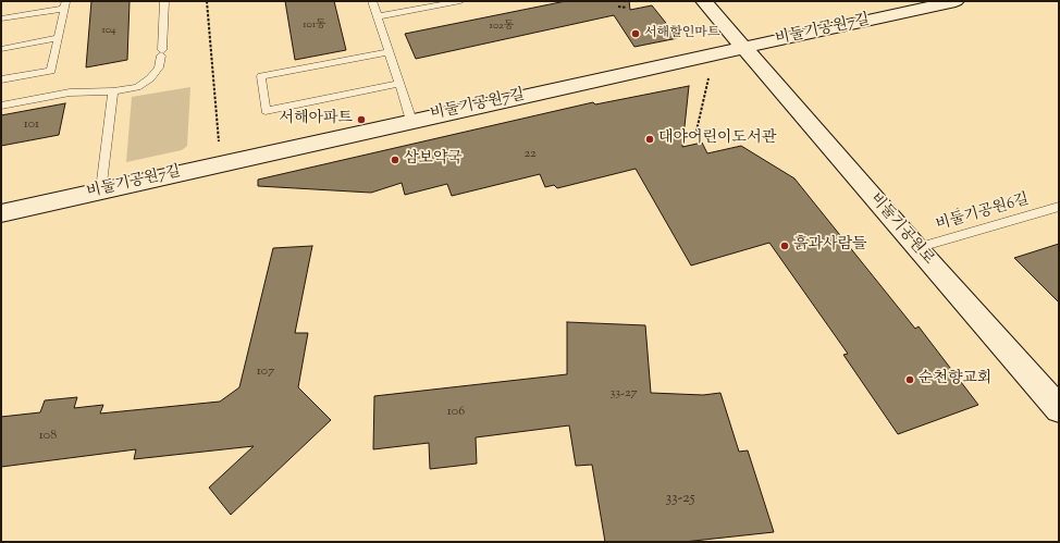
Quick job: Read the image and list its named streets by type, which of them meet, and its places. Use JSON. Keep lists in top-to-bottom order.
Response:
{
  "streets": {
    "street": ["비둘기공원7길", "비둘기공원로"],
    "lane": ["비둘기공원6길"]
  },
  "crossings": [
    ["비둘기공원7길", "비둘기공원로"],
    ["비둘기공원6길", "비둘기공원로"]
  ],
  "places": [
    "서해할인마트",
    "서해아파트",
    "대야어린이도서관",
    "삼보약국",
    "흙과사람들",
    "순천향교회"
  ],
  "house_numbers": [
    "101동",
    "102동",
    "104",
    "101",
    "22",
    "107",
    "33-27",
    "106",
    "108",
    "33-25"
  ]
}
